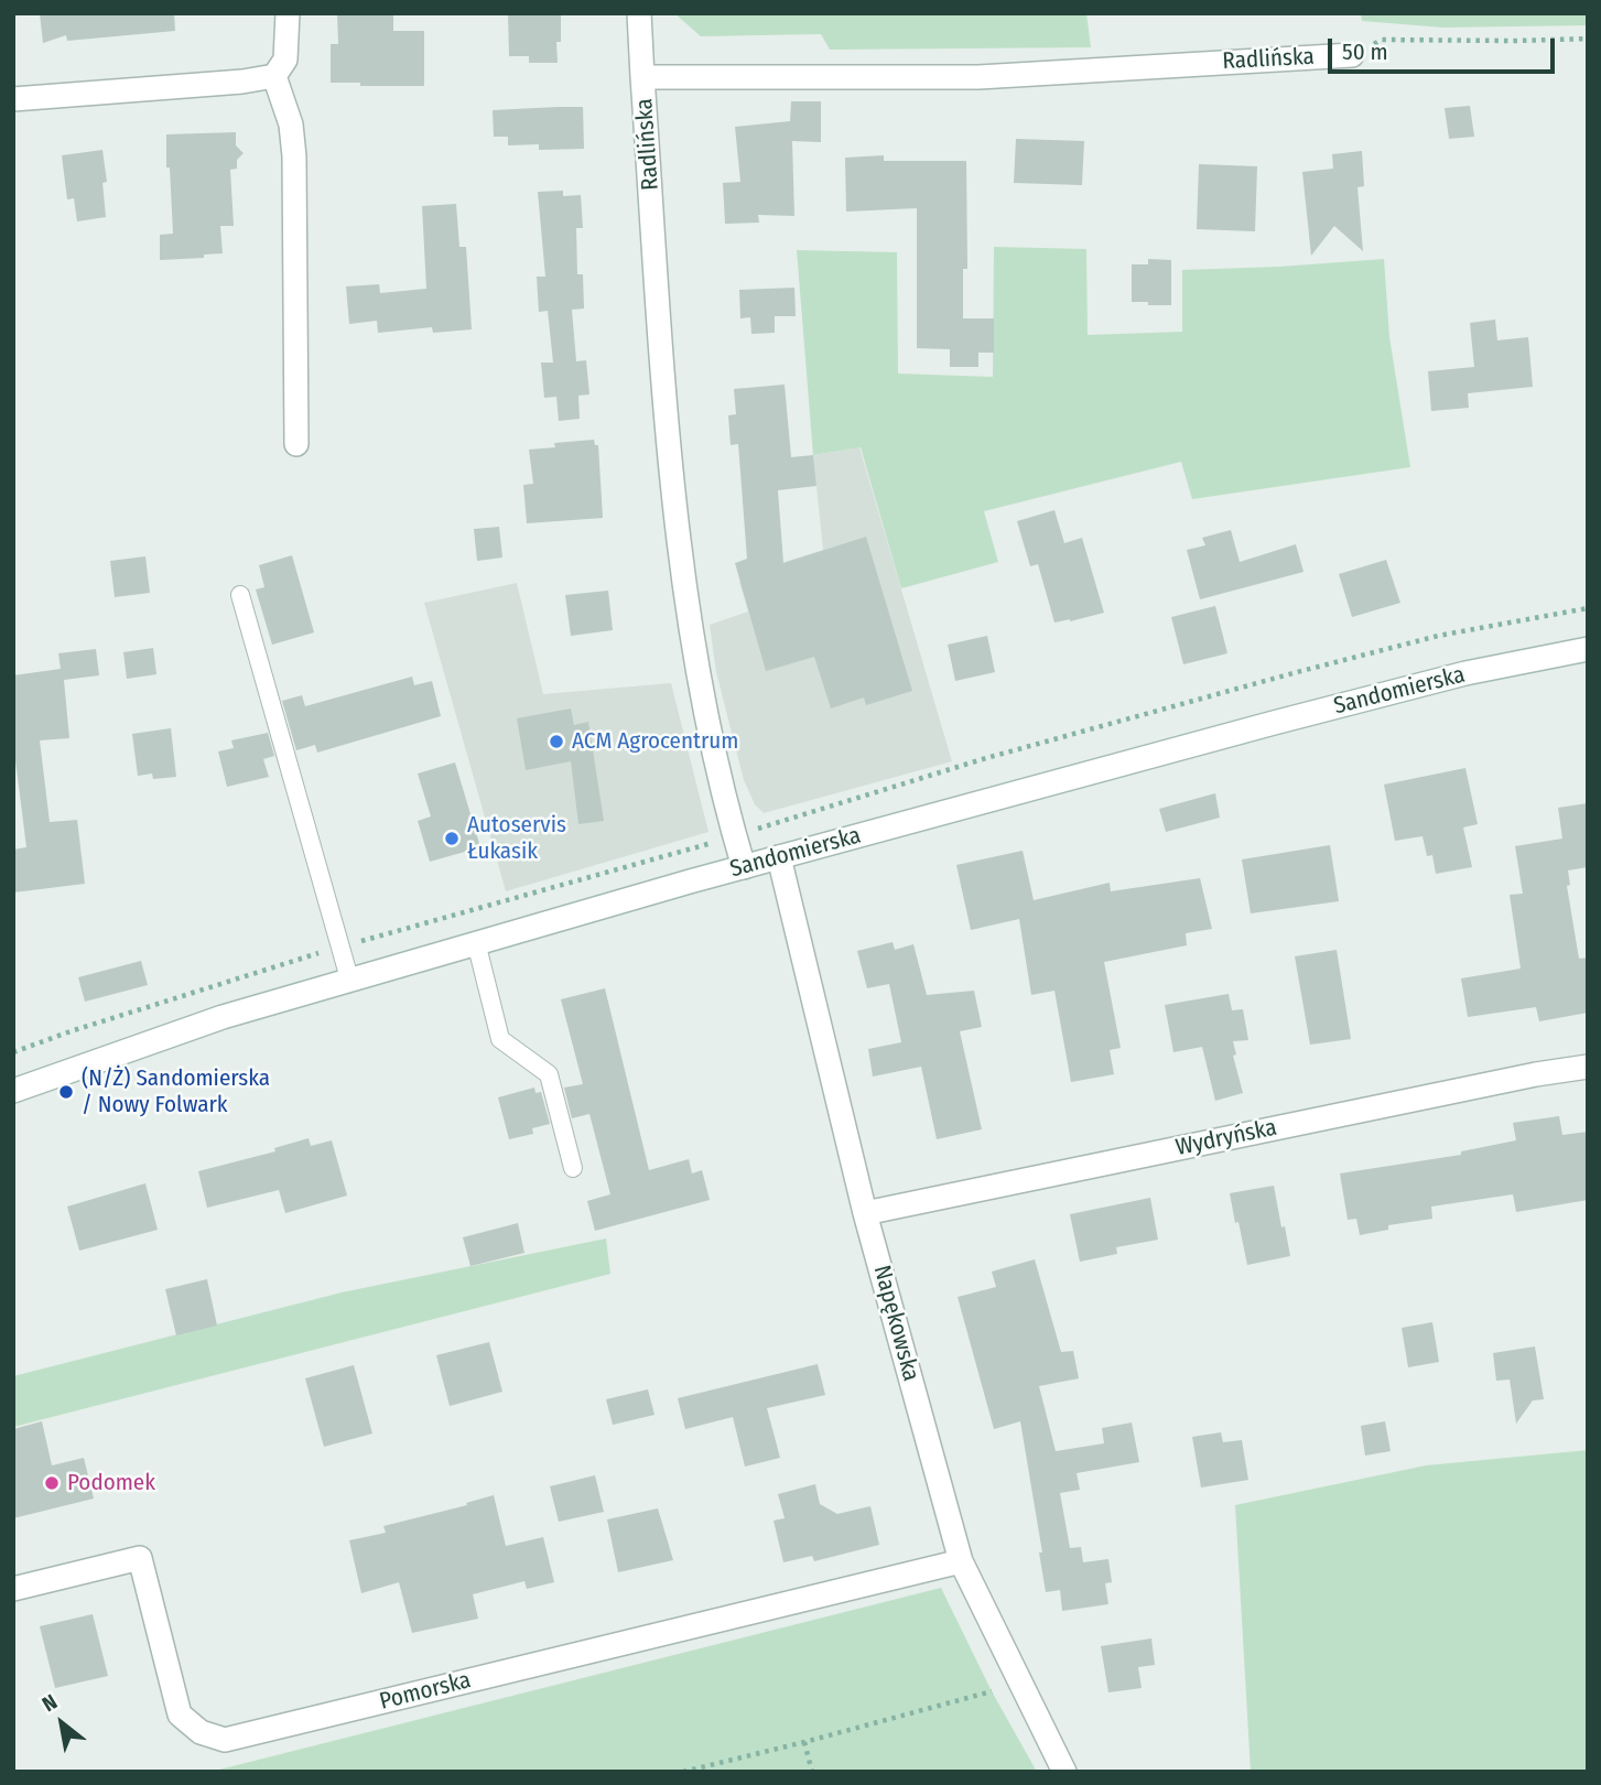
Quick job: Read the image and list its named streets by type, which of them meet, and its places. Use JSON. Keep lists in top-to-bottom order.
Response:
{
  "streets": {
    "street": [
      "Radlińska",
      "Sandomierska",
      "Wydryńska",
      "Napękowska",
      "Pomorska"
    ]
  },
  "crossings": [
    ["Radlińska", "Sandomierska"],
    ["Sandomierska", "Napękowska"],
    ["Wydryńska", "Napękowska"],
    ["Napękowska", "Pomorska"]
  ],
  "places": [
    "ACM Agrocentrum",
    "Autoservis Łukasik",
    "(N/Ż) Sandomierska / Nowy Folwark",
    "Podomek"
  ],
  "scale_bar": "50 m",
  "north": "top left"
}
